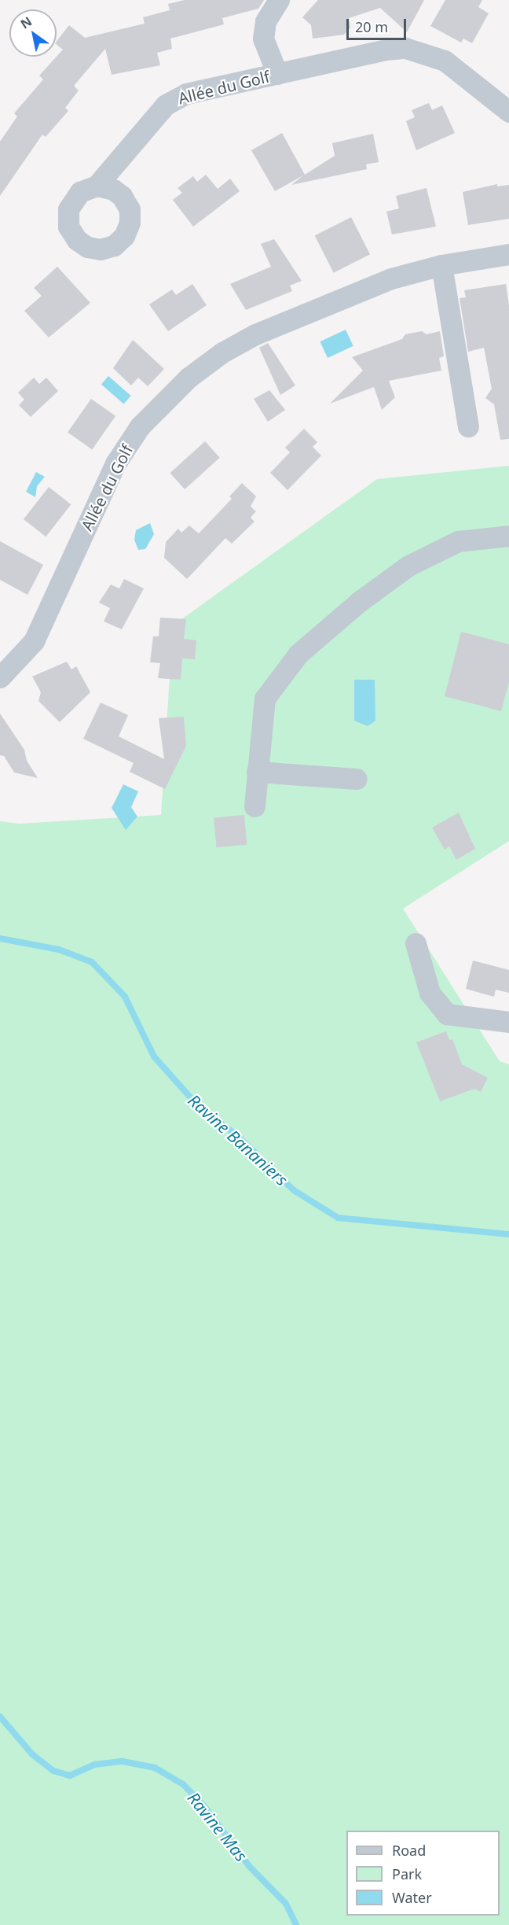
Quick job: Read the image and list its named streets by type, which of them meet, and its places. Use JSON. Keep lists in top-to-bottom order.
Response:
{
  "streets": {
    "street": ["Allée du Golf"]
  },
  "water": ["Ravine Bananiers", "Ravine Mas"],
  "legend": ["Road", "Park", "Water"],
  "scale_bar": "20 m",
  "north": "top left"
}
